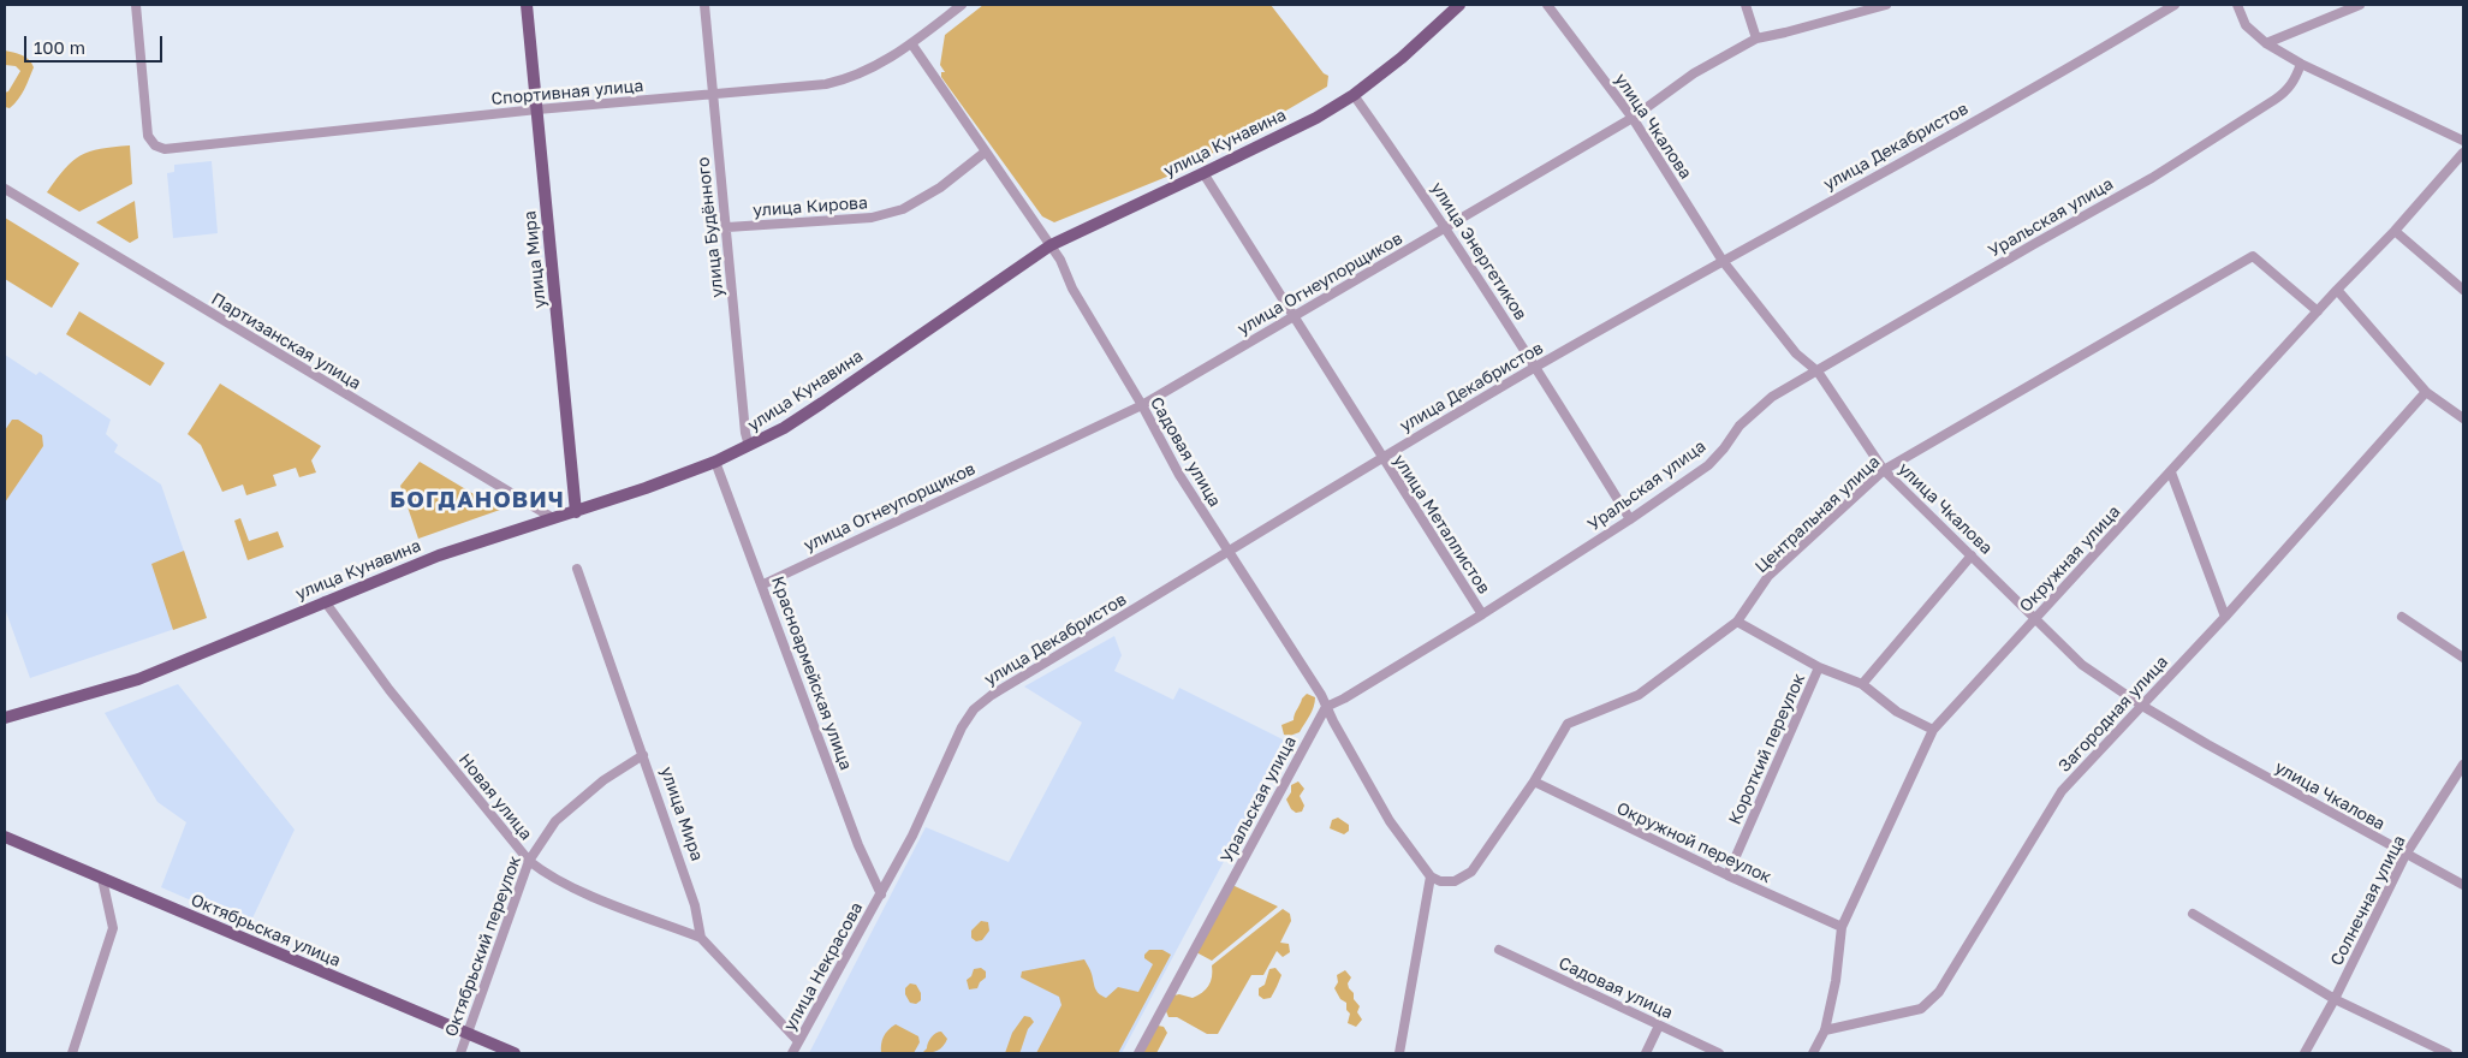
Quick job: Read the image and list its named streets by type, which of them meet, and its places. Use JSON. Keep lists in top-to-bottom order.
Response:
{
  "streets": {
    "main road": ["улица Кунавина", "улица Мира", "Октябрьская улица"],
    "street": [
      "Спортивная улица",
      "улица Чкалова",
      "улица Декабристов",
      "улица Кирова",
      "Уральская улица",
      "улица Будённого",
      "улица Энергетиков",
      "улица Огнеупорщиков",
      "Партизанская улица",
      "Садовая улица",
      "Центральная улица",
      "улица Металлистов",
      "Окружная улица",
      "Красноармейская улица",
      "Загородная улица",
      "Короткий переулок",
      "Новая улица",
      "Окружной переулок",
      "Солнечная улица",
      "Октябрьский переулок",
      "улица Некрасова"
    ]
  },
  "crossings": [
    ["Спортивная улица", "улица Будённого"],
    ["Спортивная улица", "улица Мира"],
    ["Спортивная улица", "Садовая улица"],
    ["улица Чкалова", "улица Декабристов"],
    ["улица Чкалова", "Уральская улица"],
    ["улица Чкалова", "улица Огнеупорщиков"],
    ["улица Чкалова", "Центральная улица"],
    ["улица Чкалова", "Окружная улица"],
    ["улица Чкалова", "Загородная улица"],
    ["улица Чкалова", "Солнечная улица"],
    ["улица Кунавина", "улица Будённого"],
    ["улица Кунавина", "улица Энергетиков"],
    ["улица Кунавина", "улица Мира"],
    ["улица Кунавина", "Партизанская улица"],
    ["улица Кунавина", "Садовая улица"],
    ["улица Кунавина", "улица Металлистов"],
    ["улица Кунавина", "Красноармейская улица"],
    ["улица Кунавина", "Новая улица"],
    ["улица Декабристов", "улица Энергетиков"],
    ["улица Декабристов", "Садовая улица"],
    ["улица Декабристов", "улица Металлистов"],
    ["улица Декабристов", "Красноармейская улица"],
    ["улица Декабристов", "улица Некрасова"],
    ["улица Кирова", "улица Будённого"],
    ["улица Кирова", "Садовая улица"],
    ["Уральская улица", "улица Энергетиков"],
    ["Уральская улица", "Садовая улица"],
    ["Уральская улица", "улица Металлистов"],
    ["улица Энергетиков", "улица Огнеупорщиков"],
    ["улица Мира", "Новая улица"],
    ["улица Мира", "Октябрьский переулок"],
    ["улица Огнеупорщиков", "Садовая улица"],
    ["улица Огнеупорщиков", "улица Металлистов"],
    ["улица Огнеупорщиков", "Красноармейская улица"],
    ["Садовая улица", "Центральная улица"],
    ["Центральная улица", "Окружная улица"],
    ["Центральная улица", "Окружной переулок"],
    ["Окружная улица", "Загородная улица"],
    ["Окружная улица", "Окружной переулок"],
    ["Красноармейская улица", "улица Некрасова"],
    ["Короткий переулок", "Окружной переулок"],
    ["Новая улица", "Октябрьский переулок"],
    ["Октябрьская улица", "Октябрьский переулок"]
  ],
  "districts": ["БОГДАНОВИЧ"],
  "scale_bar": "100 m"
}
